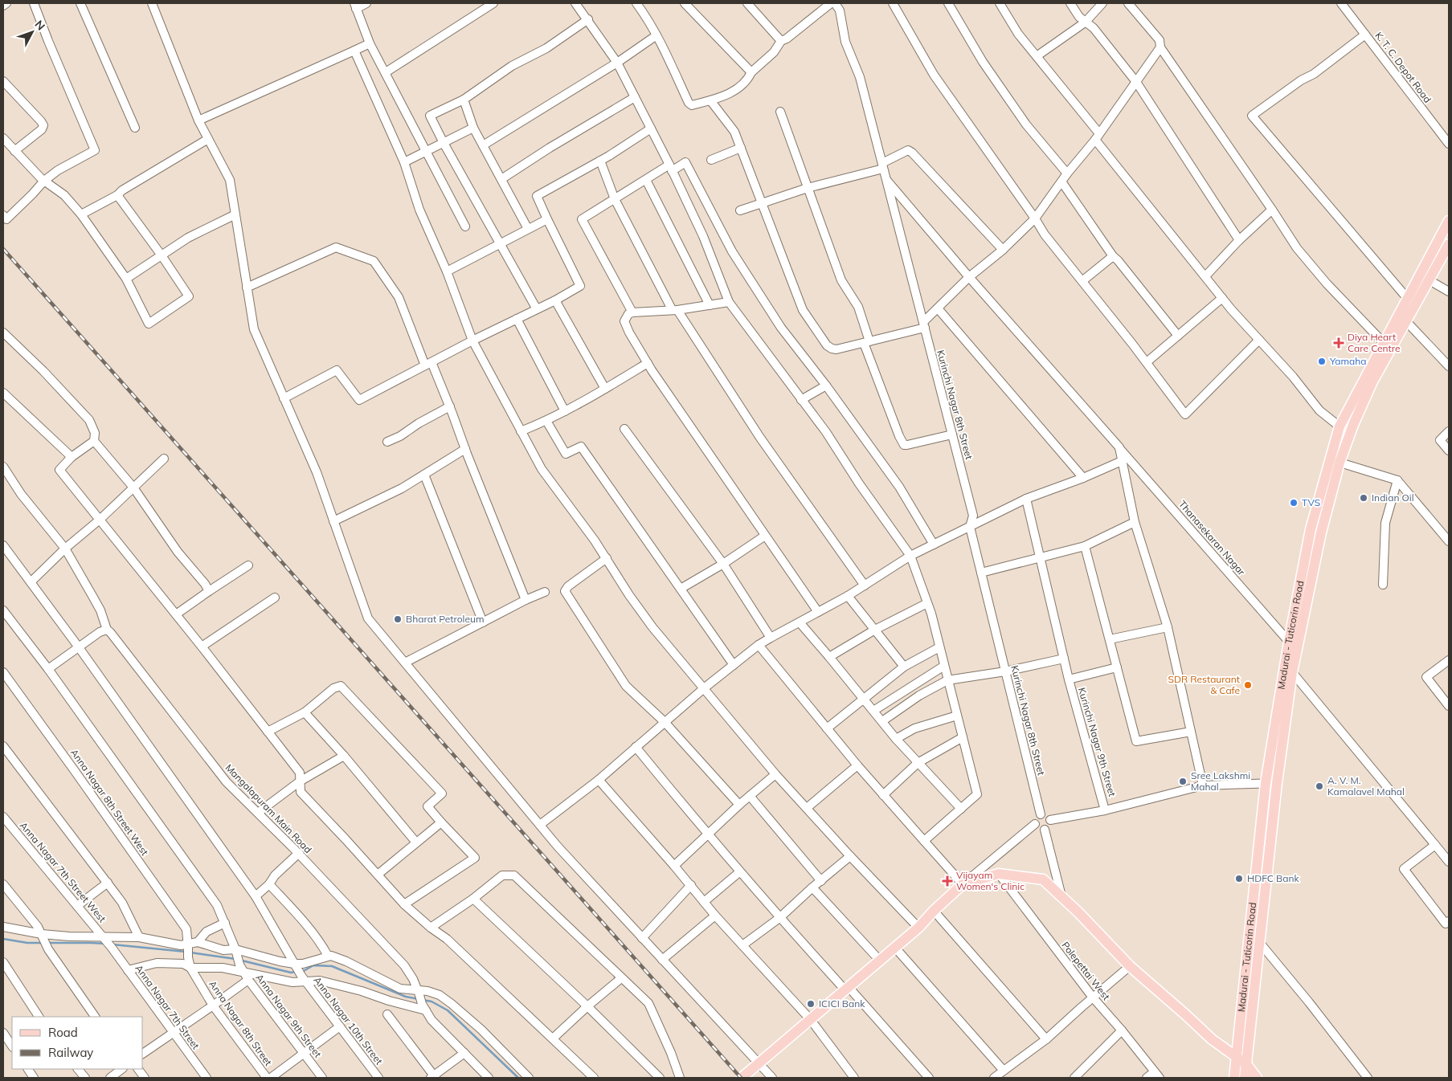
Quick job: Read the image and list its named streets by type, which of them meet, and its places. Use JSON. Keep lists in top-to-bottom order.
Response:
{
  "streets": {
    "main road": ["Madurai - Tuticorin Road"],
    "street": [
      "K. T. C. Depot Road",
      "Kurinchi Nagar 8th Street",
      "Thanasekaran Nagar",
      "Kurinchi Nagar 9th Street",
      "Anna Nagar 8th Street West",
      "Mangalapuram Main Road",
      "Anna Nagar 7th Street West",
      "Polepettai West",
      "Anna Nagar 7th Street",
      "Anna Nagar 9th Street",
      "Anna Nagar 10th Street",
      "Anna Nagar 8th Street"
    ]
  },
  "crossings": [
    ["Kurinchi Nagar 8th Street", "Thanasekaran Nagar"],
    ["Thanasekaran Nagar", "Madurai - Tuticorin Road"],
    ["Anna Nagar 8th Street West", "Anna Nagar 8th Street"],
    ["Anna Nagar 7th Street West", "Anna Nagar 7th Street"]
  ],
  "places": {
    "health": ["Diya Heart Care Centre", "Vijayam Women's Clinic"],
    "other": [
      "Yamaha",
      "Indian Oil",
      "TVS",
      "Bharat Petroleum",
      "SDR Restaurant & Cafe",
      "Sree Lakshmi Mahal",
      "A. V. M. Kamalavel Mahal",
      "HDFC Bank",
      "ICICI Bank"
    ]
  },
  "legend": ["Road", "Railway"],
  "north": "top right"
}
